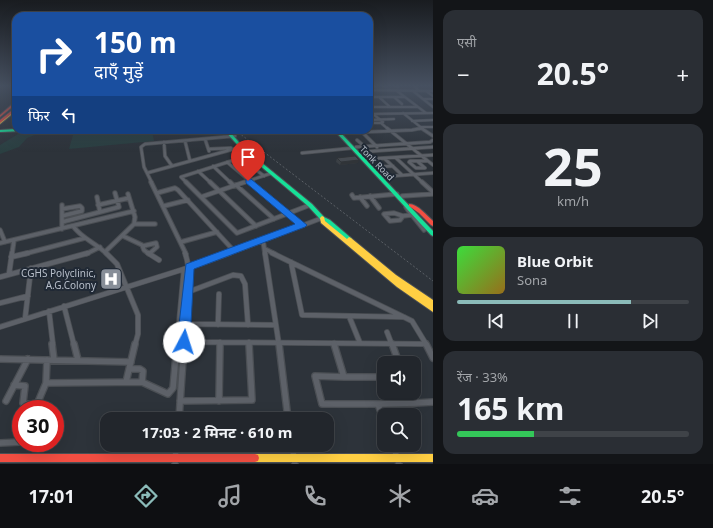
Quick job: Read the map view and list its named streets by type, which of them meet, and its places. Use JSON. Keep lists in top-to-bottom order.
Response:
{
  "streets": {
    "street": ["Tonk Road"]
  },
  "places": {
    "hospital": ["CGHS Polyclinic, A.G.Colony"]
  },
  "page": {
    "tile": [
      "एसी",
      ["25", "km/h"],
      ["रेंज · 33%", "165 km"]
    ],
    "turn": ["150 m", "दाएँ मुड़ें"],
    "heat": ["−", "20.5°", "+"],
    "then": "फिर",
    "song": ["Blue Orbit", "Sona"],
    "limit": "30",
    "trip": "17:03 · 2 मिनट · 610 m",
    "tabs": ["17:01", "20.5°"]
  }
}
